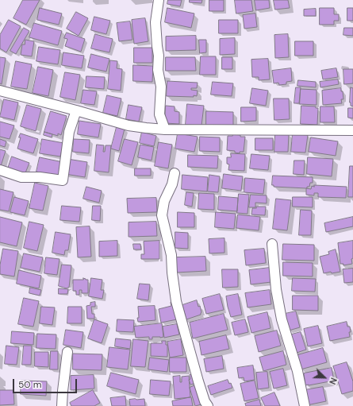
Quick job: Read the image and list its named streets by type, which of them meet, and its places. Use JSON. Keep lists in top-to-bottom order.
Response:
{
  "scale_bar": "50 m",
  "north": "bottom right"
}
